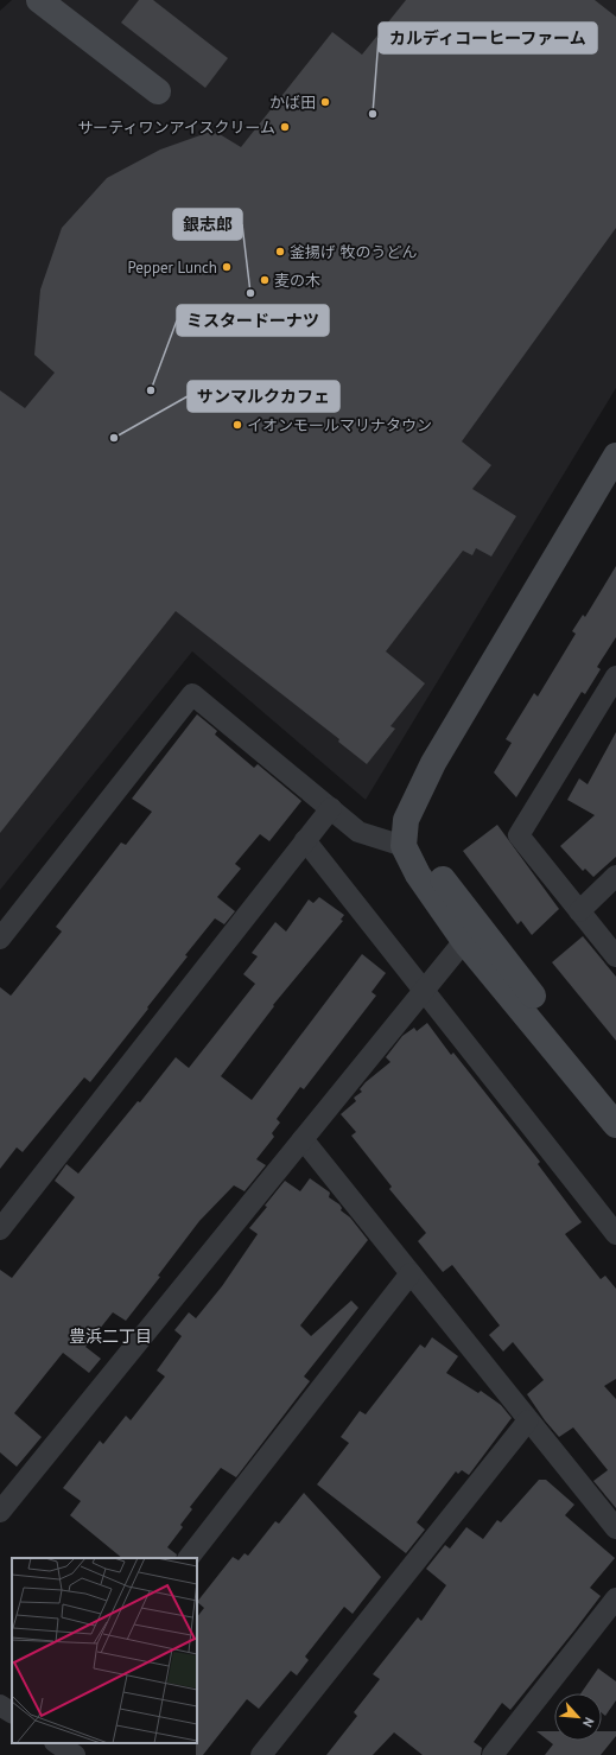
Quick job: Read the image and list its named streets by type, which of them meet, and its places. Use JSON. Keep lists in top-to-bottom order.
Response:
{
  "districts": ["豊浜二丁目"],
  "places": [
    "かば田",
    "カルディコーヒーファーム",
    "サーティワンアイスクリーム",
    "釜揚げ 牧のうどん",
    "Pepper Lunch",
    "麦の木",
    "銀志郎",
    "ミスタードーナツ",
    "イオンモールマリナタウン",
    "サンマルクカフェ"
  ],
  "north": "bottom right"
}
